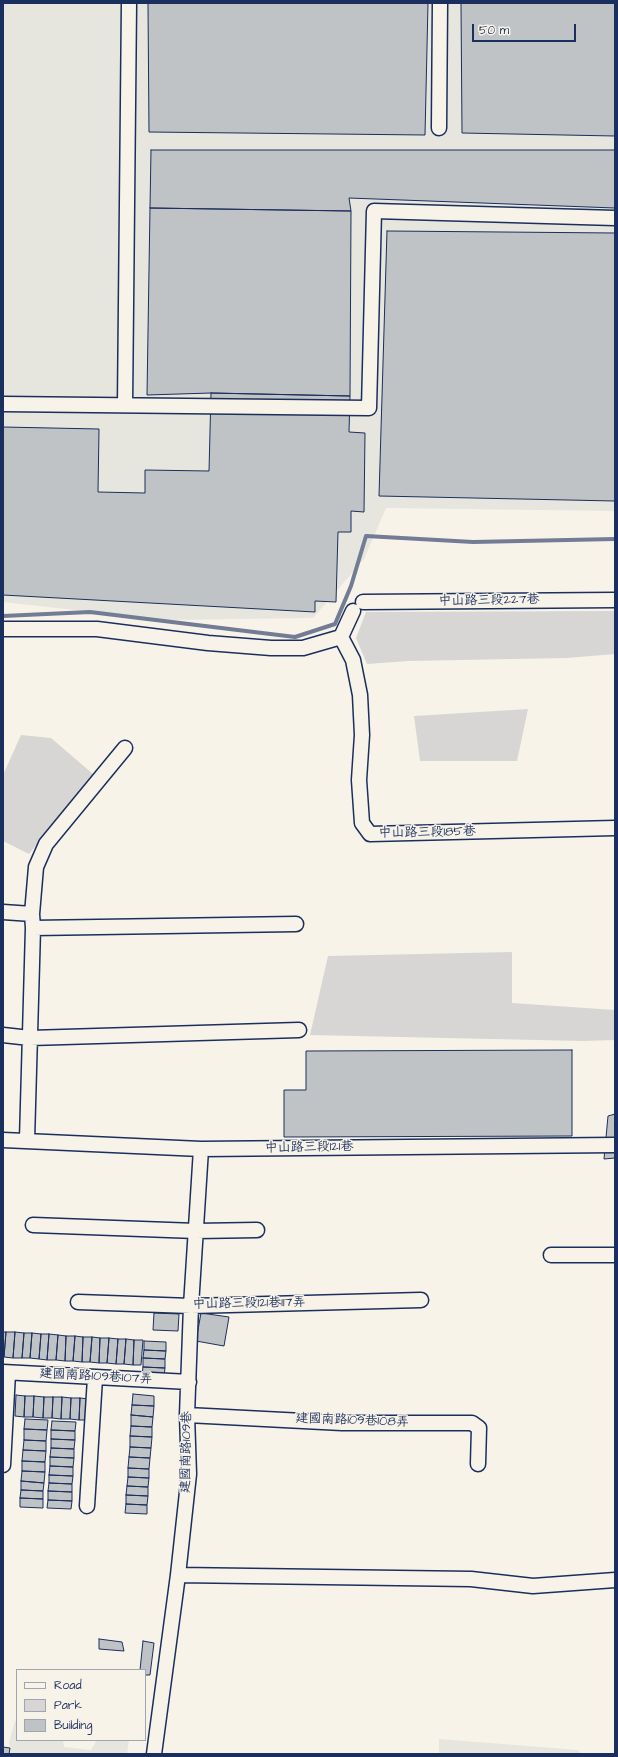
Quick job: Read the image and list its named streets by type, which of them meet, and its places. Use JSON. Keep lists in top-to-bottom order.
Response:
{
  "streets": {
    "street": [
      "中山路三段227巷",
      "中山路三段185巷",
      "中山路三段121巷",
      "中山路三段121巷117弄",
      "建國南路109巷107弄",
      "建國南路109巷108弄",
      "建國南路109巷"
    ]
  },
  "crossings": [
    ["中山路三段227巷", "中山路三段185巷"],
    ["中山路三段121巷", "建國南路109巷"],
    ["中山路三段121巷117弄", "建國南路109巷"],
    ["建國南路109巷107弄", "建國南路109巷"],
    ["建國南路109巷108弄", "建國南路109巷"]
  ],
  "legend": ["Road", "Park", "Building"],
  "scale_bar": "50 m"
}
